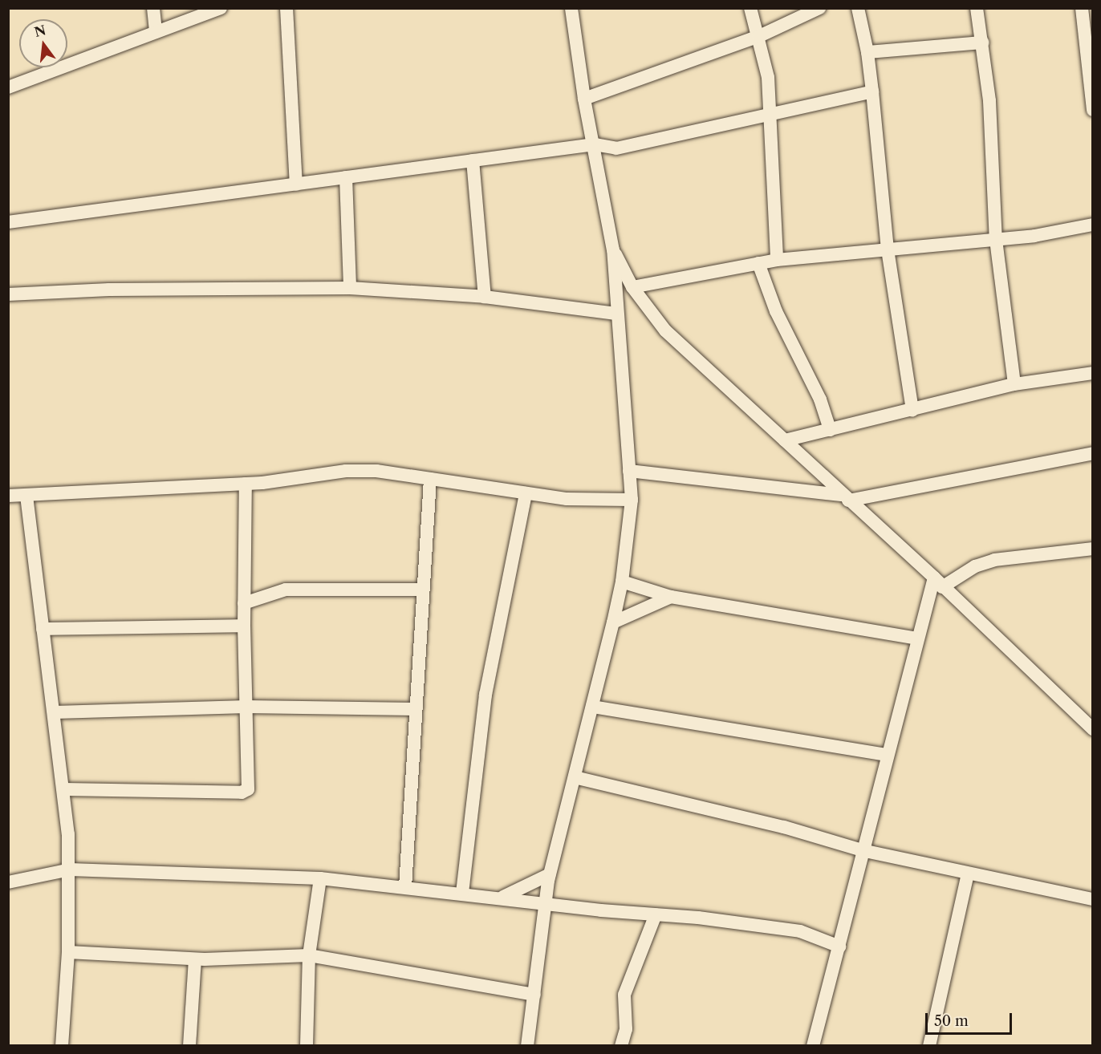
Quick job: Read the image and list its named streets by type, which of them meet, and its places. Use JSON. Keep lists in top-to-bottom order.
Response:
{
  "scale_bar": "50 m",
  "north": "top"
}
